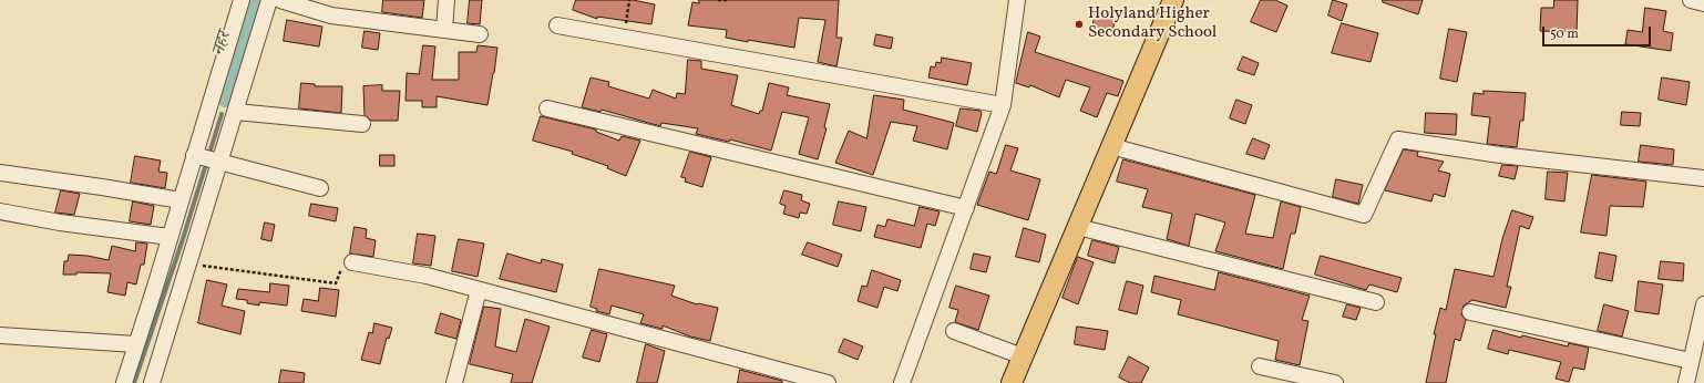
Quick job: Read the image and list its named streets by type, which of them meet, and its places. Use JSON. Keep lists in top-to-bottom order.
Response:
{
  "water": ["नहर"],
  "places": ["Holyland Higher Secondary School"],
  "scale_bar": "50 m"
}
